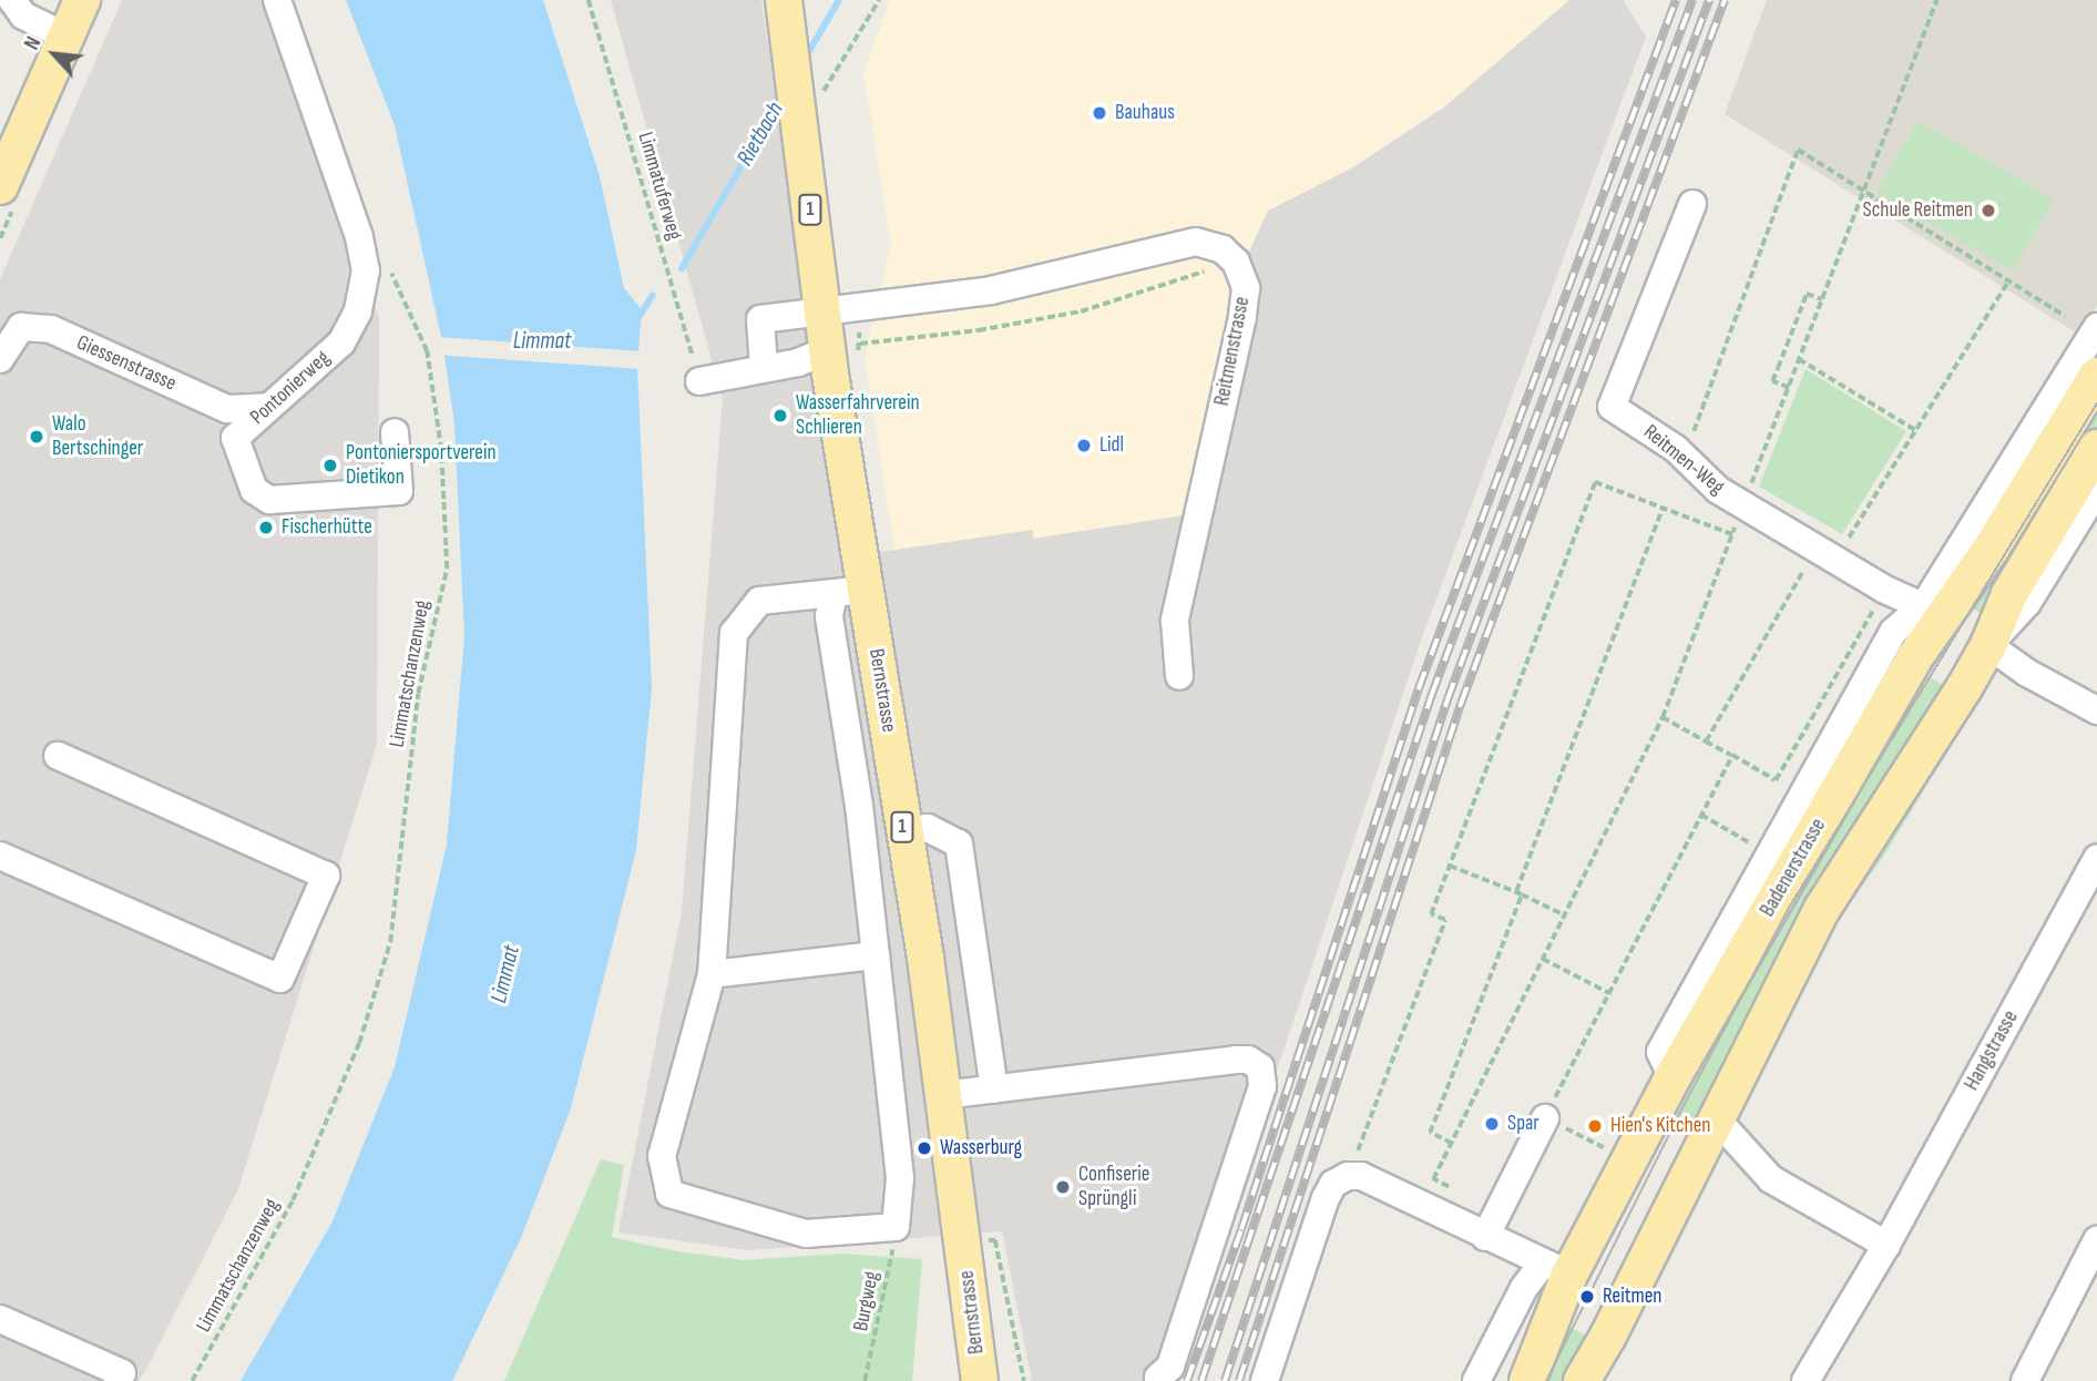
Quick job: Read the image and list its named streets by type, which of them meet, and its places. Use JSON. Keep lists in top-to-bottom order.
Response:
{
  "streets": {
    "main road": ["1", "Bernstrasse", "Badenerstrasse"],
    "street": [
      "Reitmenstrasse",
      "Giessenstrasse",
      "Pontonierweg",
      "Reitmen-Weg",
      "Hangstrasse"
    ],
    "path": ["Limmatuferweg", "Limmatschanzenweg", "Burgweg"]
  },
  "crossings": [
    ["Giessenstrasse", "Pontonierweg"],
    ["Reitmen-Weg", "Badenerstrasse"]
  ],
  "water": ["Rietbach", "Limmat"],
  "places": [
    "Bauhaus",
    "Schule Reitmen",
    "Wasserfahrverein Schlieren",
    "Walo Bertschinger",
    "Lidl",
    "Pontoniersportverein Dietikon",
    "Fischerhütte",
    "Spar",
    "Hien's Kitchen",
    "Wasserburg",
    "Confiserie Sprüngli",
    "Reitmen"
  ],
  "north": "top left"
}
